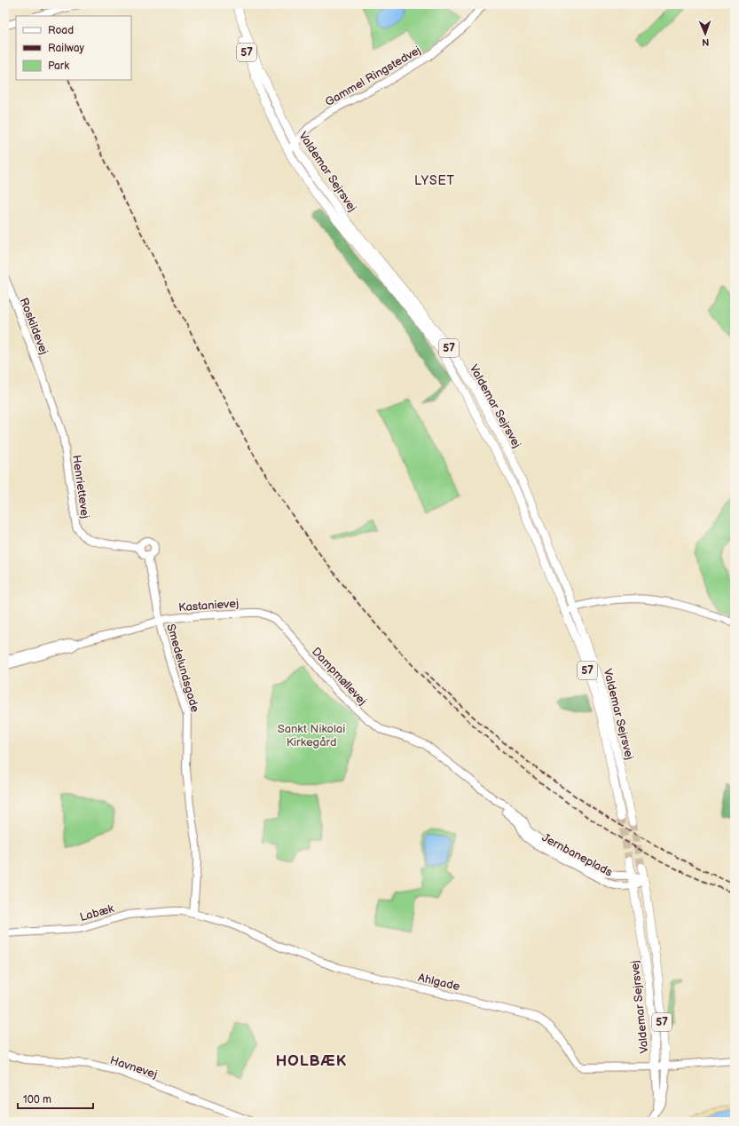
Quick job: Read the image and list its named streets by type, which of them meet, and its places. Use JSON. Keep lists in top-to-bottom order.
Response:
{
  "streets": {
    "main road": ["57", "Valdemar Sejrsvej"],
    "street": [
      "Gammel Ringstedvej",
      "Roskildevej",
      "Henriettevej",
      "Kastanievej",
      "Smedelundsgade",
      "Dampmøllevej",
      "Jernbaneplads",
      "Labæk",
      "Ahlgade",
      "Havnevej"
    ]
  },
  "crossings": [
    ["Gammel Ringstedvej", "Valdemar Sejrsvej"],
    ["Valdemar Sejrsvej", "Jernbaneplads"],
    ["Valdemar Sejrsvej", "Ahlgade"],
    ["Roskildevej", "Henriettevej"],
    ["Henriettevej", "Smedelundsgade"],
    ["Kastanievej", "Smedelundsgade"],
    ["Kastanievej", "Dampmøllevej"],
    ["Smedelundsgade", "Labæk"],
    ["Smedelundsgade", "Ahlgade"],
    ["Dampmøllevej", "Jernbaneplads"],
    ["Labæk", "Ahlgade"]
  ],
  "districts": ["LYSET", "HOLBÆK"],
  "parks": ["Sankt Nikolai Kirkegård"],
  "legend": ["Road", "Railway", "Park"],
  "scale_bar": "100 m",
  "north": "bottom"
}
